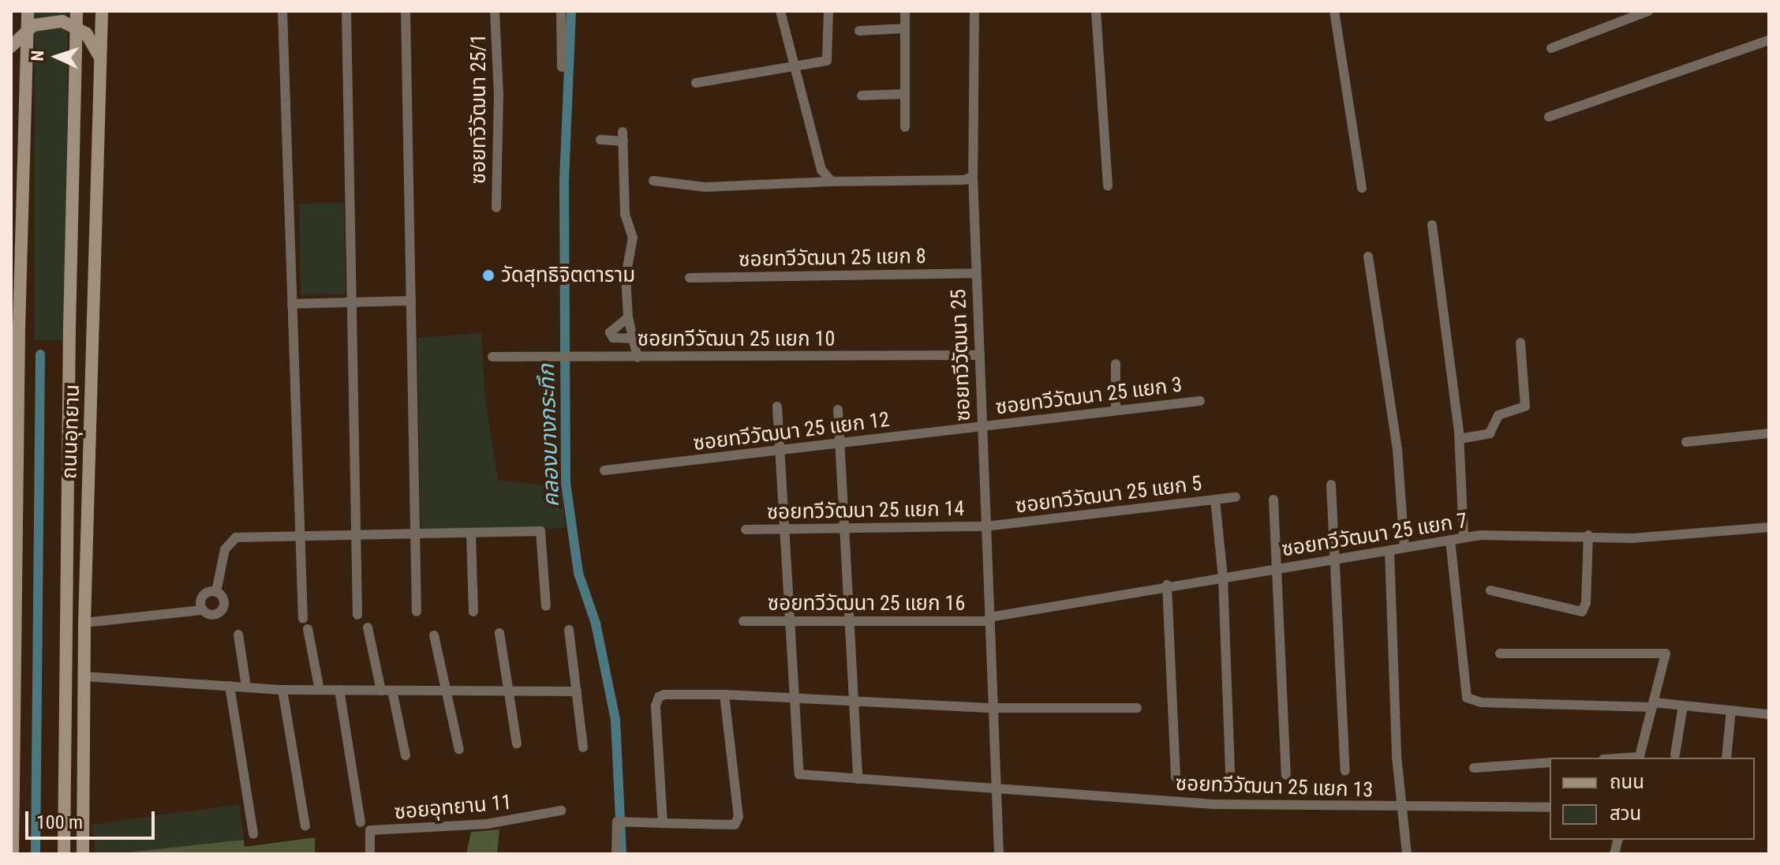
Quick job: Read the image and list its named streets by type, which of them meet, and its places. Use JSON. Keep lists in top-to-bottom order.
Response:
{
  "streets": {
    "main road": ["ถนนอุทยาน"],
    "street": [
      "ซอยทวีวัฒนา 25/1",
      "ซอยทวีวัฒนา 25 แยก 8",
      "ซอยทวีวัฒนา 25 แยก 10",
      "ซอยทวีวัฒนา 25",
      "ซอยทวีวัฒนา 25 แยก 3",
      "ซอยทวีวัฒนา 25 แยก 12",
      "ซอยทวีวัฒนา 25 แยก 5",
      "ซอยทวีวัฒนา 25 แยก 14",
      "ซอยทวีวัฒนา 25 แยก 7",
      "ซอยทวีวัฒนา 25 แยก 16",
      "ซอยทวีวัฒนา 25 แยก 13",
      "ซอยอุทยาน 11"
    ]
  },
  "crossings": [
    ["ซอยทวีวัฒนา 25 แยก 8", "ซอยทวีวัฒนา 25"],
    ["ซอยทวีวัฒนา 25 แยก 10", "ซอยทวีวัฒนา 25"],
    ["ซอยทวีวัฒนา 25", "ซอยทวีวัฒนา 25 แยก 3"],
    ["ซอยทวีวัฒนา 25", "ซอยทวีวัฒนา 25 แยก 12"],
    ["ซอยทวีวัฒนา 25", "ซอยทวีวัฒนา 25 แยก 5"],
    ["ซอยทวีวัฒนา 25", "ซอยทวีวัฒนา 25 แยก 14"],
    ["ซอยทวีวัฒนา 25", "ซอยทวีวัฒนา 25 แยก 7"],
    ["ซอยทวีวัฒนา 25", "ซอยทวีวัฒนา 25 แยก 16"],
    ["ซอยทวีวัฒนา 25", "ซอยทวีวัฒนา 25 แยก 13"],
    ["ซอยทวีวัฒนา 25 แยก 3", "ซอยทวีวัฒนา 25 แยก 12"],
    ["ซอยทวีวัฒนา 25 แยก 5", "ซอยทวีวัฒนา 25 แยก 14"],
    ["ซอยทวีวัฒนา 25 แยก 7", "ซอยทวีวัฒนา 25 แยก 16"]
  ],
  "water": ["คลองบางกระทึก"],
  "places": ["วัดสุทธิจิตตาราม"],
  "legend": ["ถนน", "สวน"],
  "scale_bar": "100 m",
  "north": "left"
}
